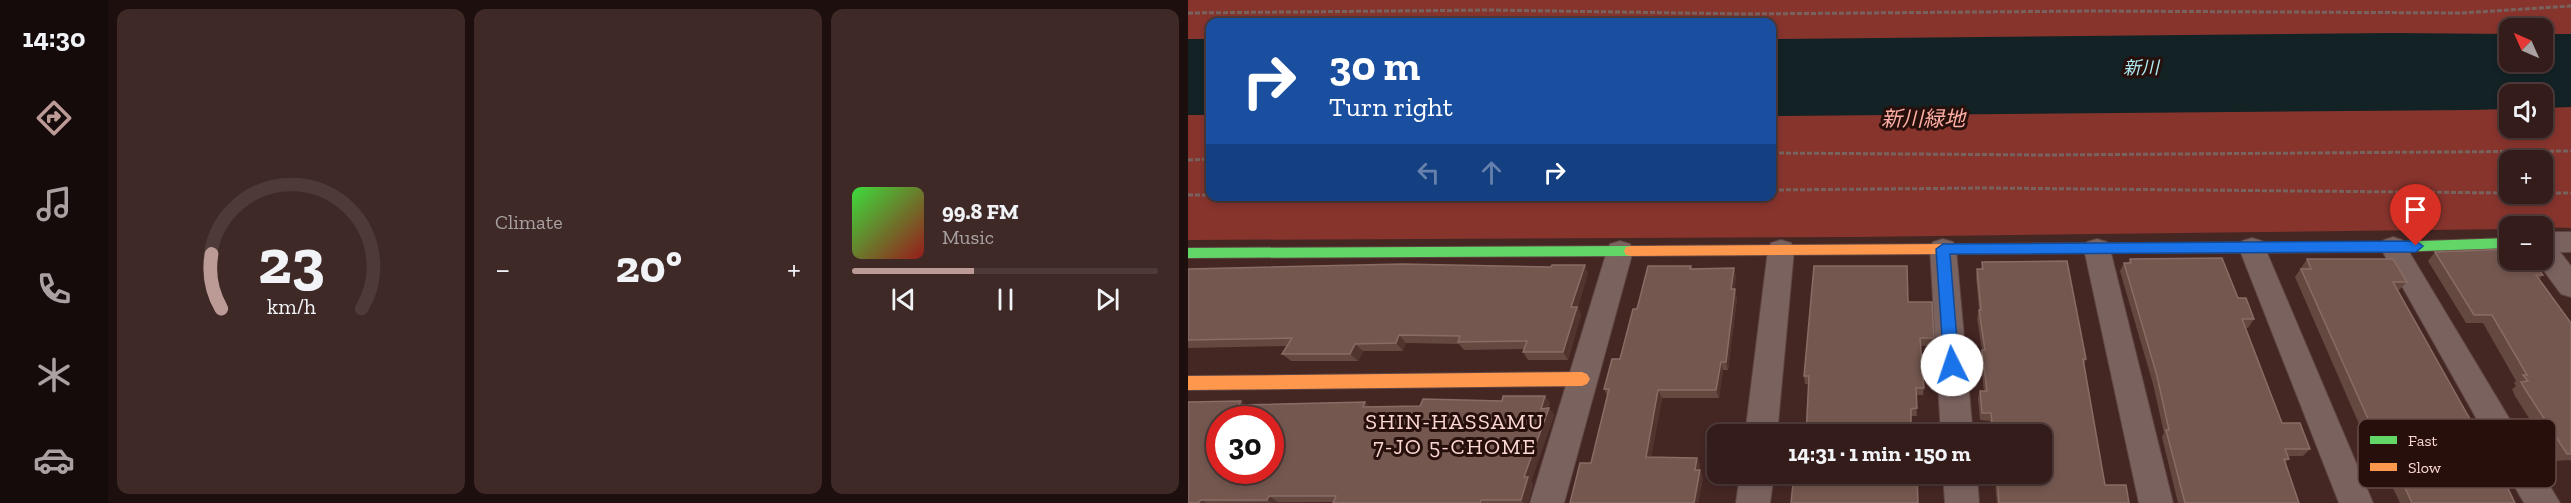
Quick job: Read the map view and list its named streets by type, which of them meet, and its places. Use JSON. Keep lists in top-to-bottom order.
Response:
{
  "districts": ["SHIN-HASSAMU 7-JO 5-CHOME"],
  "water": ["新川"],
  "parks": ["新川緑地"],
  "legend": ["Fast", "Slow"],
  "north": "top left",
  "page": {
    "tabs": "14:30",
    "tile": "Climate",
    "map_buttons": ["+", "−"],
    "turn": ["30 m", "Turn right"],
    "song": ["99.8 FM", "Music"],
    "heat": ["−", "20°", "+"],
    "limit": "30",
    "trip": "14:31 · 1 min · 150 m",
    "gauge": ["23", "km/h"]
  }
}
